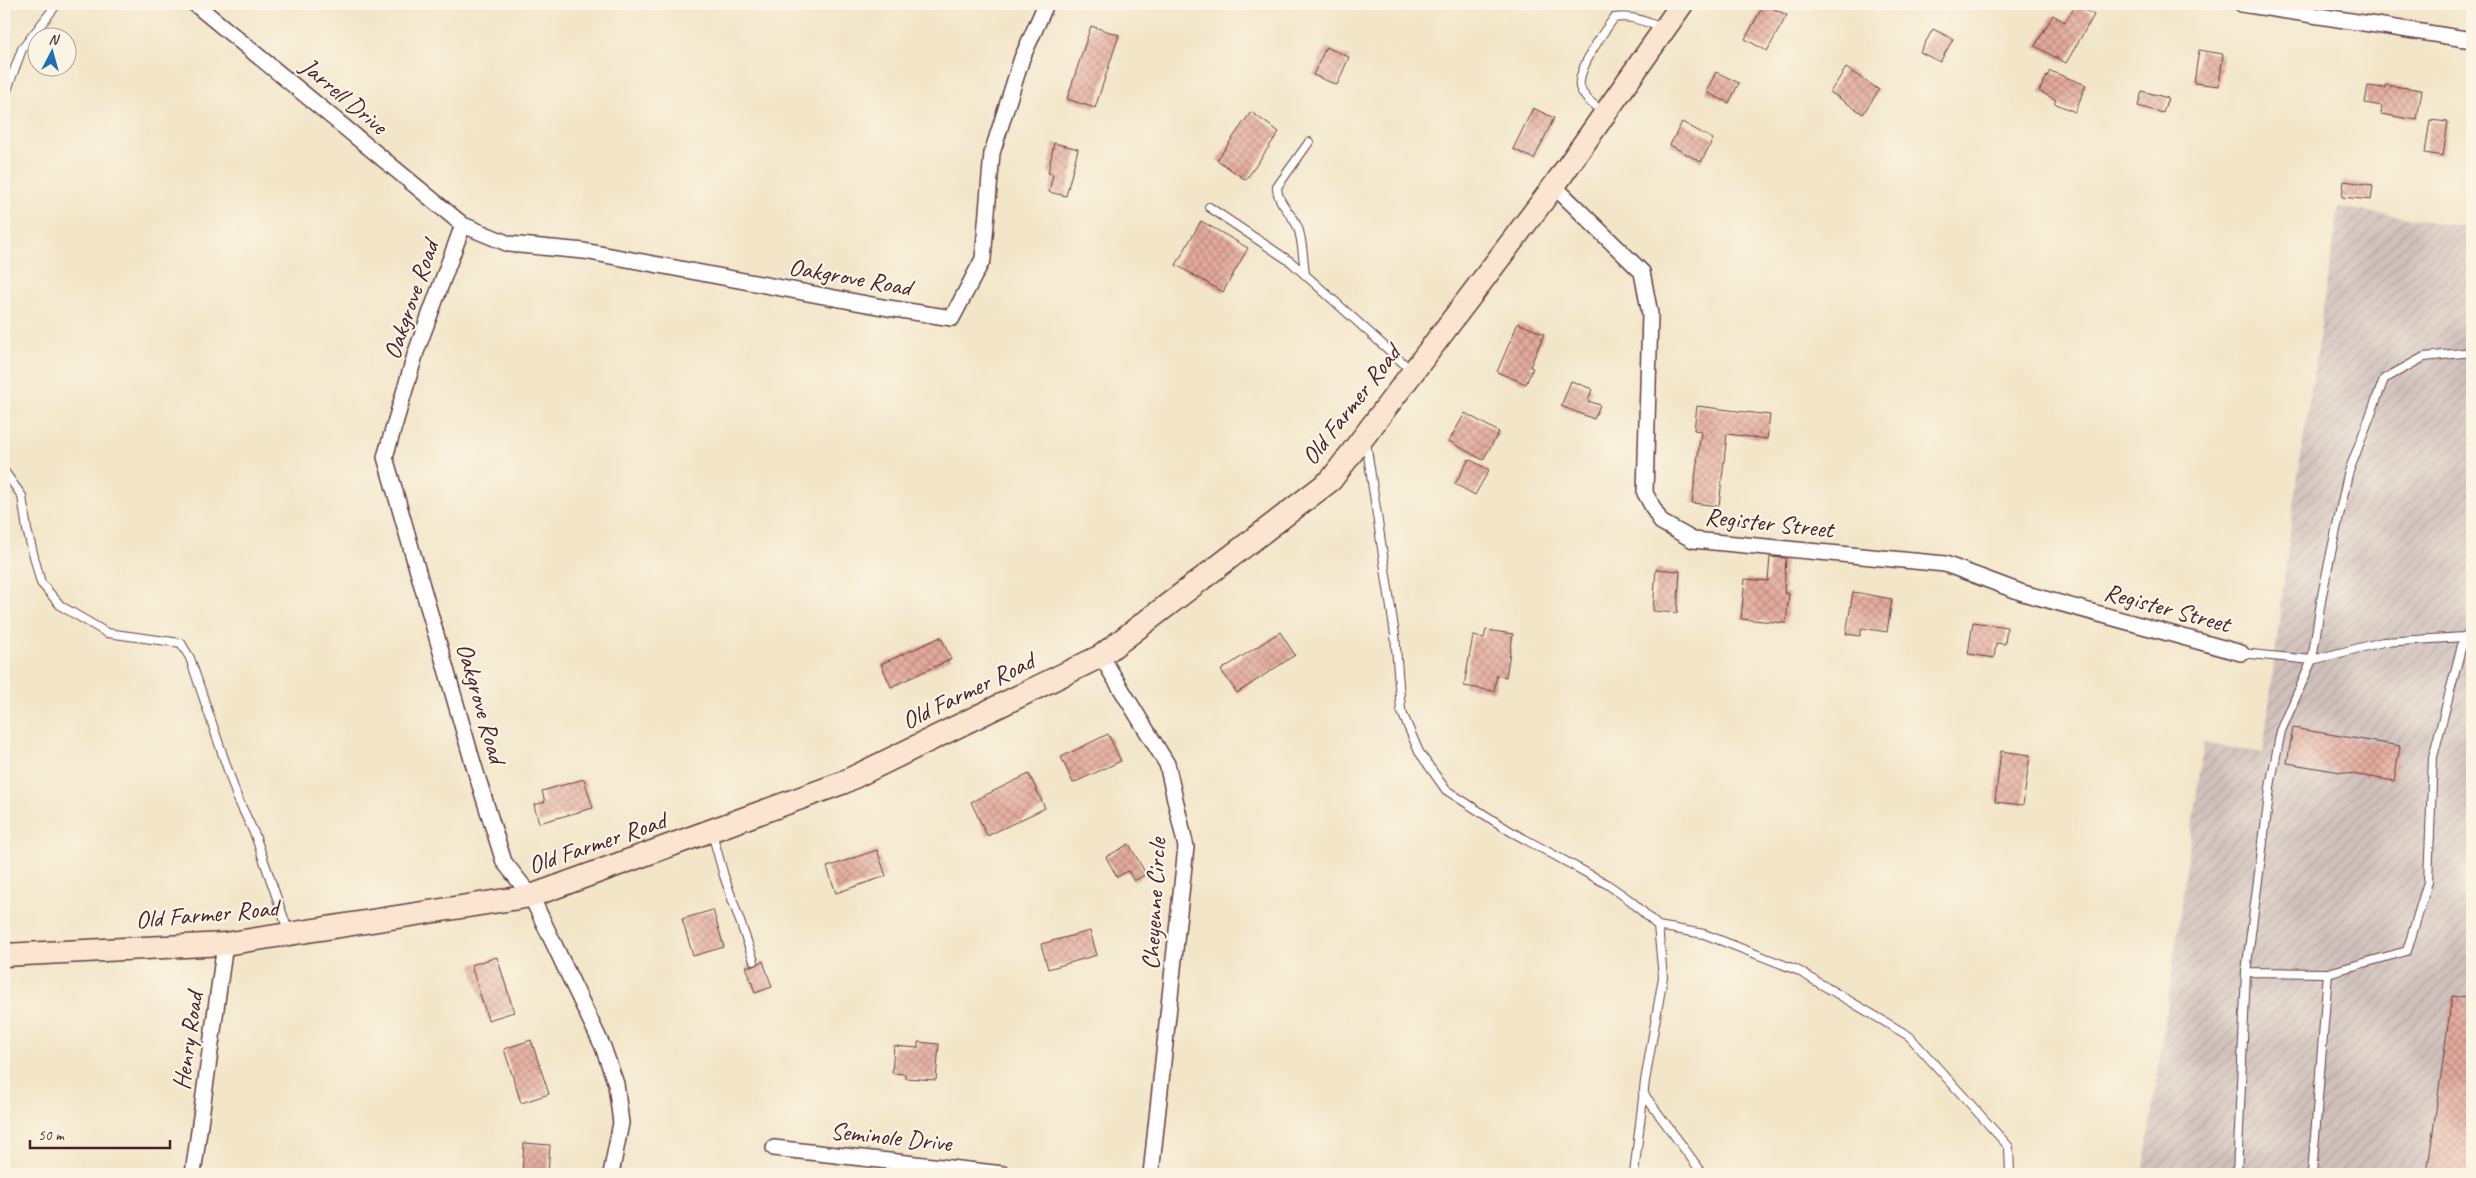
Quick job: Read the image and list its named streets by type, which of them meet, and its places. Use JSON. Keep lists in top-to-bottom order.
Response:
{
  "streets": {
    "street": [
      "Jarrell Drive",
      "Oakgrove Road",
      "Old Farmer Road",
      "Register Street",
      "Cheyenne Circle",
      "Henry Road",
      "Seminole Drive"
    ]
  },
  "crossings": [
    ["Jarrell Drive", "Oakgrove Road"],
    ["Oakgrove Road", "Old Farmer Road"],
    ["Old Farmer Road", "Register Street"],
    ["Old Farmer Road", "Cheyenne Circle"],
    ["Old Farmer Road", "Henry Road"]
  ],
  "scale_bar": "50 m",
  "north": "top"
}
